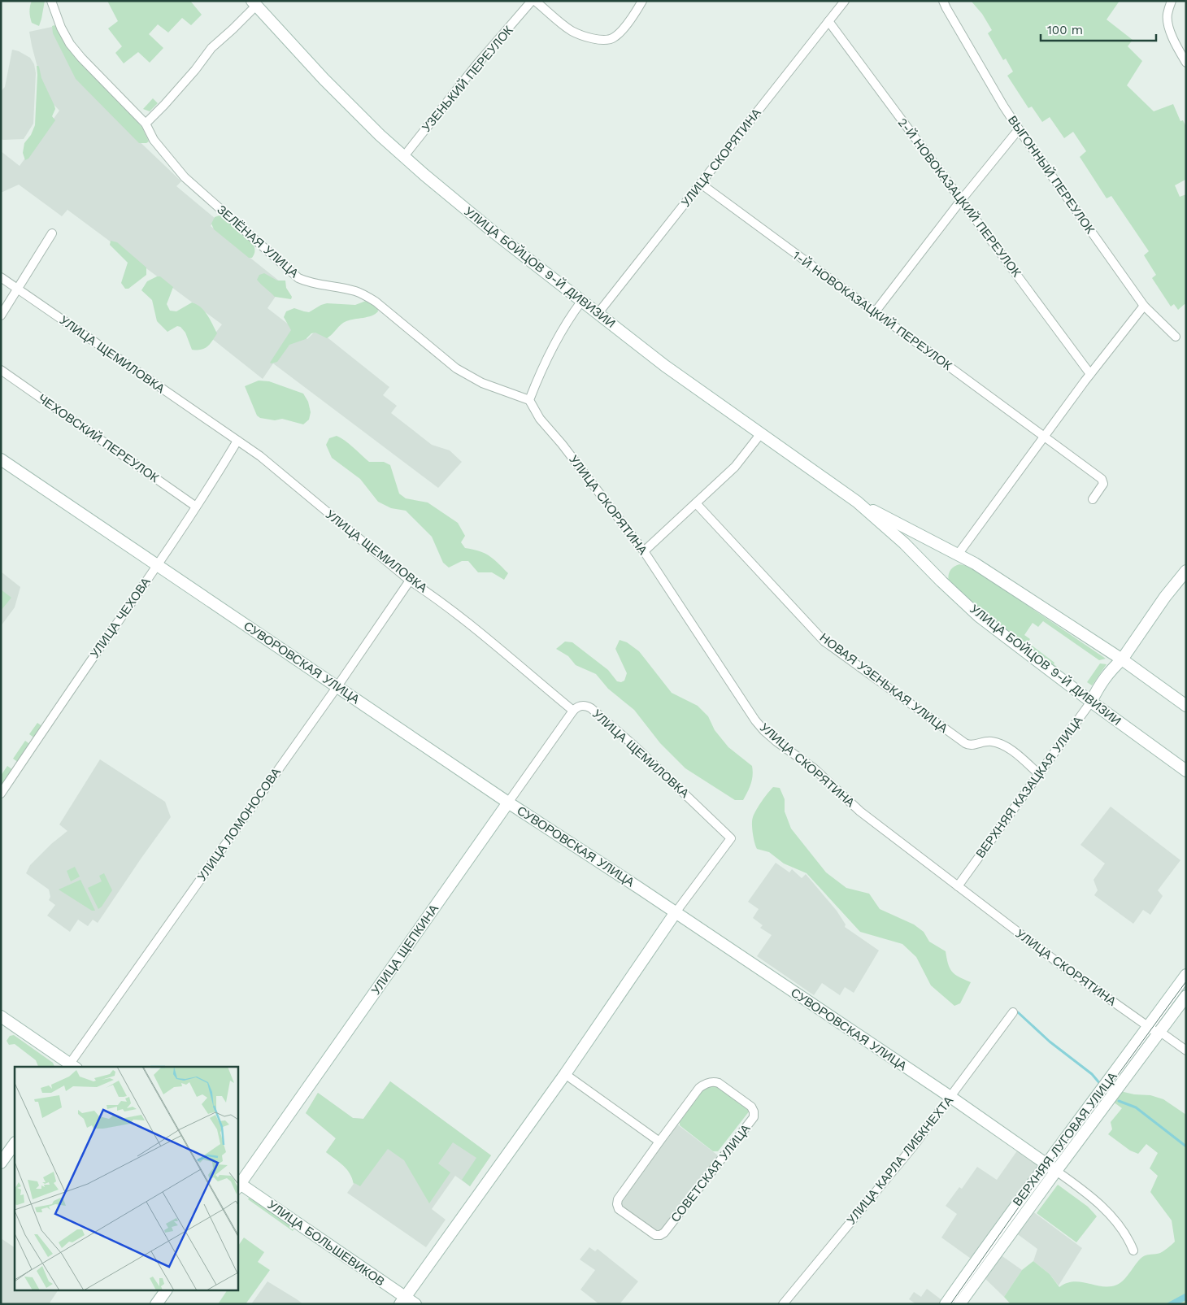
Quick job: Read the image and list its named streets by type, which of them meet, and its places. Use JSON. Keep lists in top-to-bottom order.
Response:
{
  "streets": {
    "street": [
      "УЗЕНЬКИЙ ПЕРЕУЛОК",
      "УЛИЦА СКОРЯТИНА",
      "ВЫГОННЫЙ ПЕРЕУЛОК",
      "2-Й НОВОКАЗАЦКИЙ ПЕРЕУЛОК",
      "ЗЕЛЁНАЯ УЛИЦА",
      "УЛИЦА БОЙЦОВ 9-Й ДИВИЗИИ",
      "1-Й НОВОКАЗАЦКИЙ ПЕРЕУЛОК",
      "УЛИЦА ЩЕМИЛОВКА",
      "ЧЕХОВСКИЙ ПЕРЕУЛОК",
      "УЛИЦА ЧЕХОВА",
      "СУВОРОВСКАЯ УЛИЦА",
      "НОВАЯ УЗЕНЬКАЯ УЛИЦА",
      "ВЕРХНЯЯ КАЗАЦКАЯ УЛИЦА",
      "УЛИЦА ЛОМОНОСОВА",
      "УЛИЦА ЩЕПКИНА",
      "ВЕРХНЯЯ ЛУГОВАЯ УЛИЦА",
      "УЛИЦА КАРЛА ЛИБКНЕХТА",
      "СОВЕТСКАЯ УЛИЦА",
      "УЛИЦА БОЛЬШЕВИКОВ"
    ]
  },
  "crossings": [
    ["УЗЕНЬКИЙ ПЕРЕУЛОК", "УЛИЦА БОЙЦОВ 9-Й ДИВИЗИИ"],
    ["УЛИЦА СКОРЯТИНА", "2-Й НОВОКАЗАЦКИЙ ПЕРЕУЛОК"],
    ["УЛИЦА СКОРЯТИНА", "ЗЕЛЁНАЯ УЛИЦА"],
    ["УЛИЦА СКОРЯТИНА", "УЛИЦА БОЙЦОВ 9-Й ДИВИЗИИ"],
    ["УЛИЦА СКОРЯТИНА", "1-Й НОВОКАЗАЦКИЙ ПЕРЕУЛОК"],
    ["УЛИЦА СКОРЯТИНА", "ВЕРХНЯЯ КАЗАЦКАЯ УЛИЦА"],
    ["УЛИЦА СКОРЯТИНА", "ВЕРХНЯЯ ЛУГОВАЯ УЛИЦА"],
    ["УЛИЦА БОЙЦОВ 9-Й ДИВИЗИИ", "ВЕРХНЯЯ КАЗАЦКАЯ УЛИЦА"],
    ["УЛИЦА ЩЕМИЛОВКА", "УЛИЦА ЧЕХОВА"],
    ["УЛИЦА ЩЕМИЛОВКА", "СУВОРОВСКАЯ УЛИЦА"],
    ["УЛИЦА ЩЕМИЛОВКА", "УЛИЦА ЛОМОНОСОВА"],
    ["УЛИЦА ЩЕМИЛОВКА", "УЛИЦА ЩЕПКИНА"],
    ["ЧЕХОВСКИЙ ПЕРЕУЛОК", "УЛИЦА ЧЕХОВА"],
    ["УЛИЦА ЧЕХОВА", "СУВОРОВСКАЯ УЛИЦА"],
    ["СУВОРОВСКАЯ УЛИЦА", "УЛИЦА ЛОМОНОСОВА"],
    ["СУВОРОВСКАЯ УЛИЦА", "УЛИЦА ЩЕПКИНА"],
    ["СУВОРОВСКАЯ УЛИЦА", "ВЕРХНЯЯ ЛУГОВАЯ УЛИЦА"],
    ["СУВОРОВСКАЯ УЛИЦА", "УЛИЦА КАРЛА ЛИБКНЕХТА"],
    ["НОВАЯ УЗЕНЬКАЯ УЛИЦА", "ВЕРХНЯЯ КАЗАЦКАЯ УЛИЦА"],
    ["УЛИЦА ЩЕПКИНА", "УЛИЦА БОЛЬШЕВИКОВ"]
  ],
  "scale_bar": "100 m"
}
